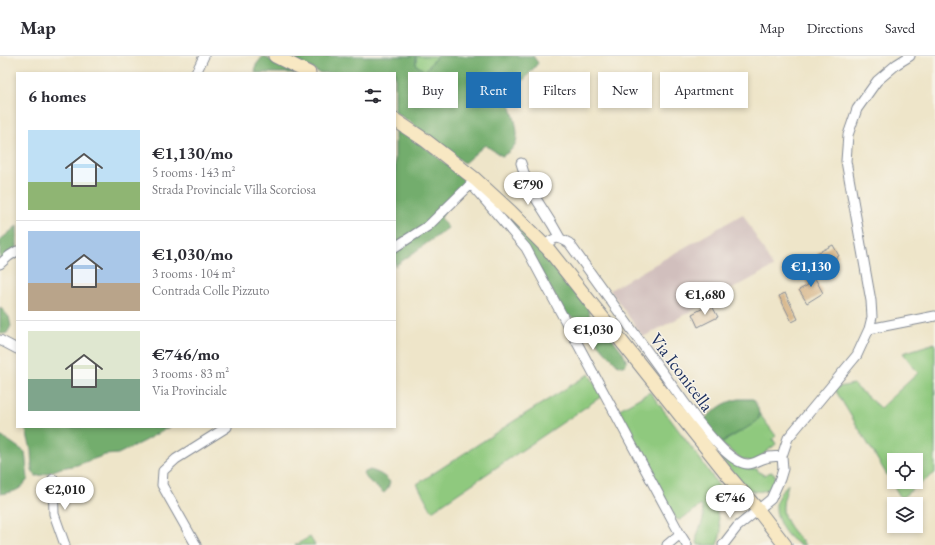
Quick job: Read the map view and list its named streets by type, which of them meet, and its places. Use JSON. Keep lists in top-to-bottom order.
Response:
{
  "streets": {
    "street": ["Via Iconicella"]
  },
  "page": {
    "header": "Map",
    "nav": ["Map", "Directions", "Saved"],
    "chip": [
      "Buy",
      "Rent",
      "Filters",
      "New",
      "Apartment"
    ],
    "heading": "6 homes",
    "list": [
      {
        "name": "€1,130/mo",
        "note": "5 rooms · 143 m² · Strada Provinciale Villa Scorciosa"
      },
      {
        "name": "€1,030/mo",
        "note": "3 rooms · 104 m² · Contrada Colle Pizzuto"
      },
      {
        "name": "€746/mo",
        "note": "3 rooms · 83 m² · Via Provinciale"
      }
    ],
    "price": [
      "€790",
      "€1,130",
      "€1,680",
      "€1,030",
      "€2,010",
      "€746"
    ]
  }
}
